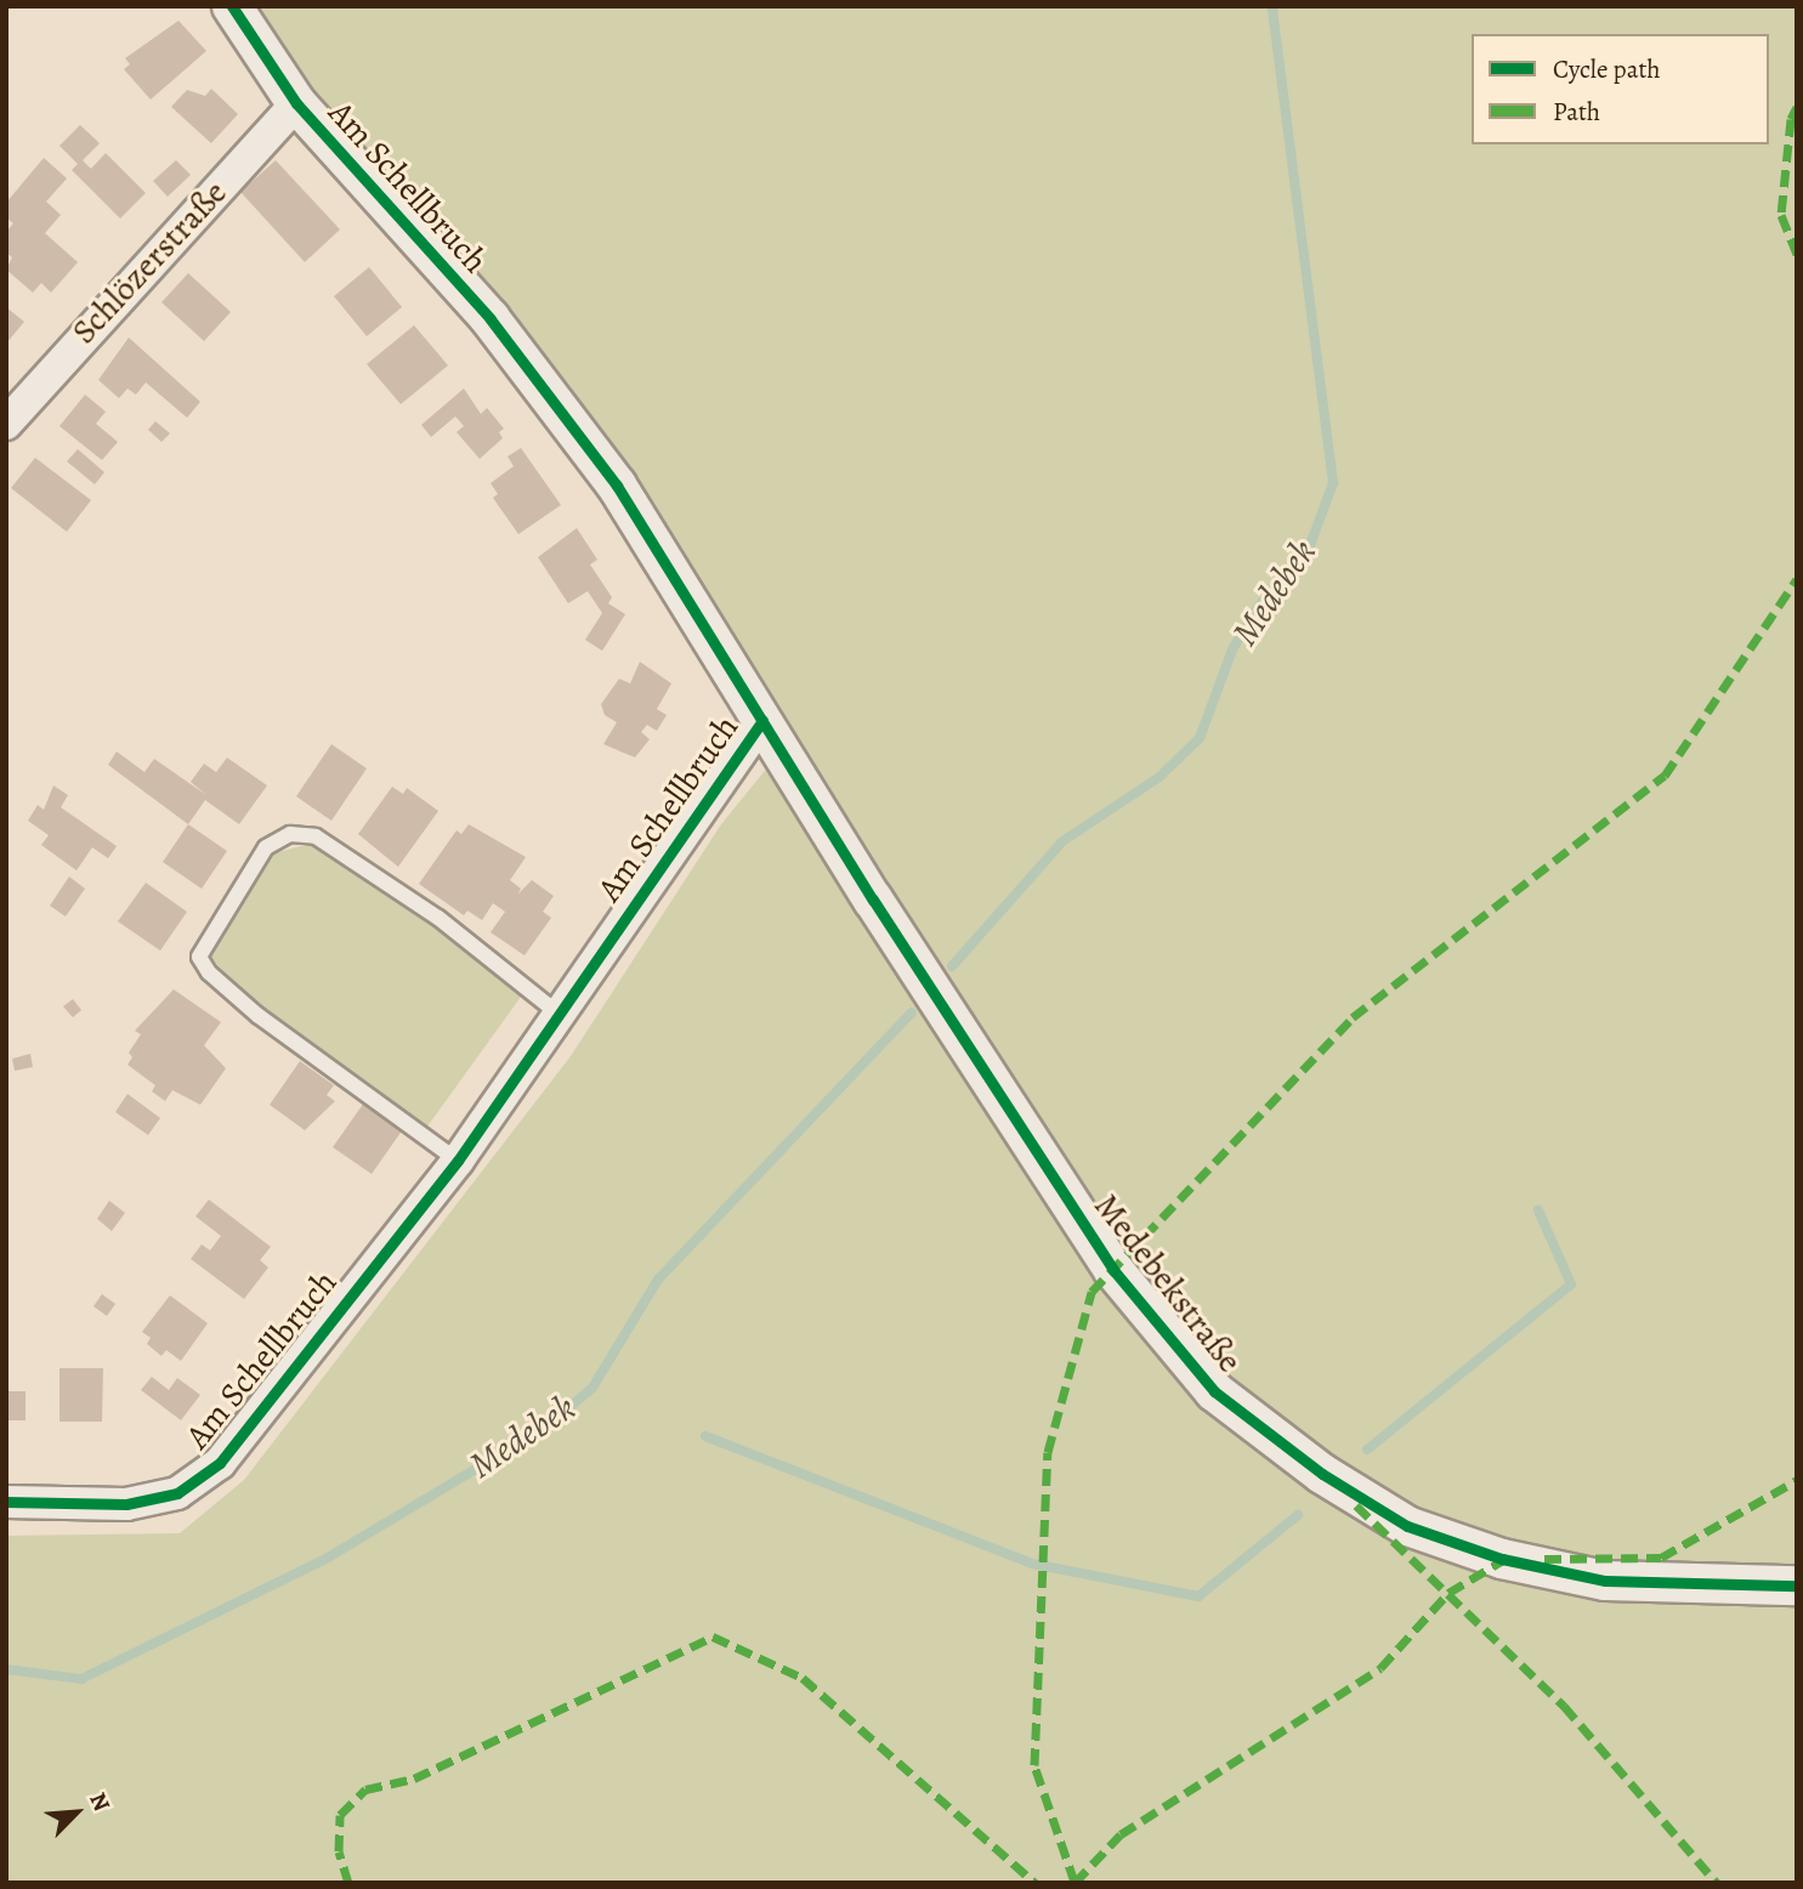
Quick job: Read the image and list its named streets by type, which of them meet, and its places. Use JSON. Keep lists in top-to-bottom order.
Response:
{
  "streets": {
    "street": ["Am Schellbruch", "Schlözerstraße", "Medebekstraße"]
  },
  "crossings": [
    ["Am Schellbruch", "Schlözerstraße"],
    ["Am Schellbruch", "Medebekstraße"]
  ],
  "water": ["Medebek"],
  "legend": ["Cycle path", "Path"],
  "north": "top right"
}
